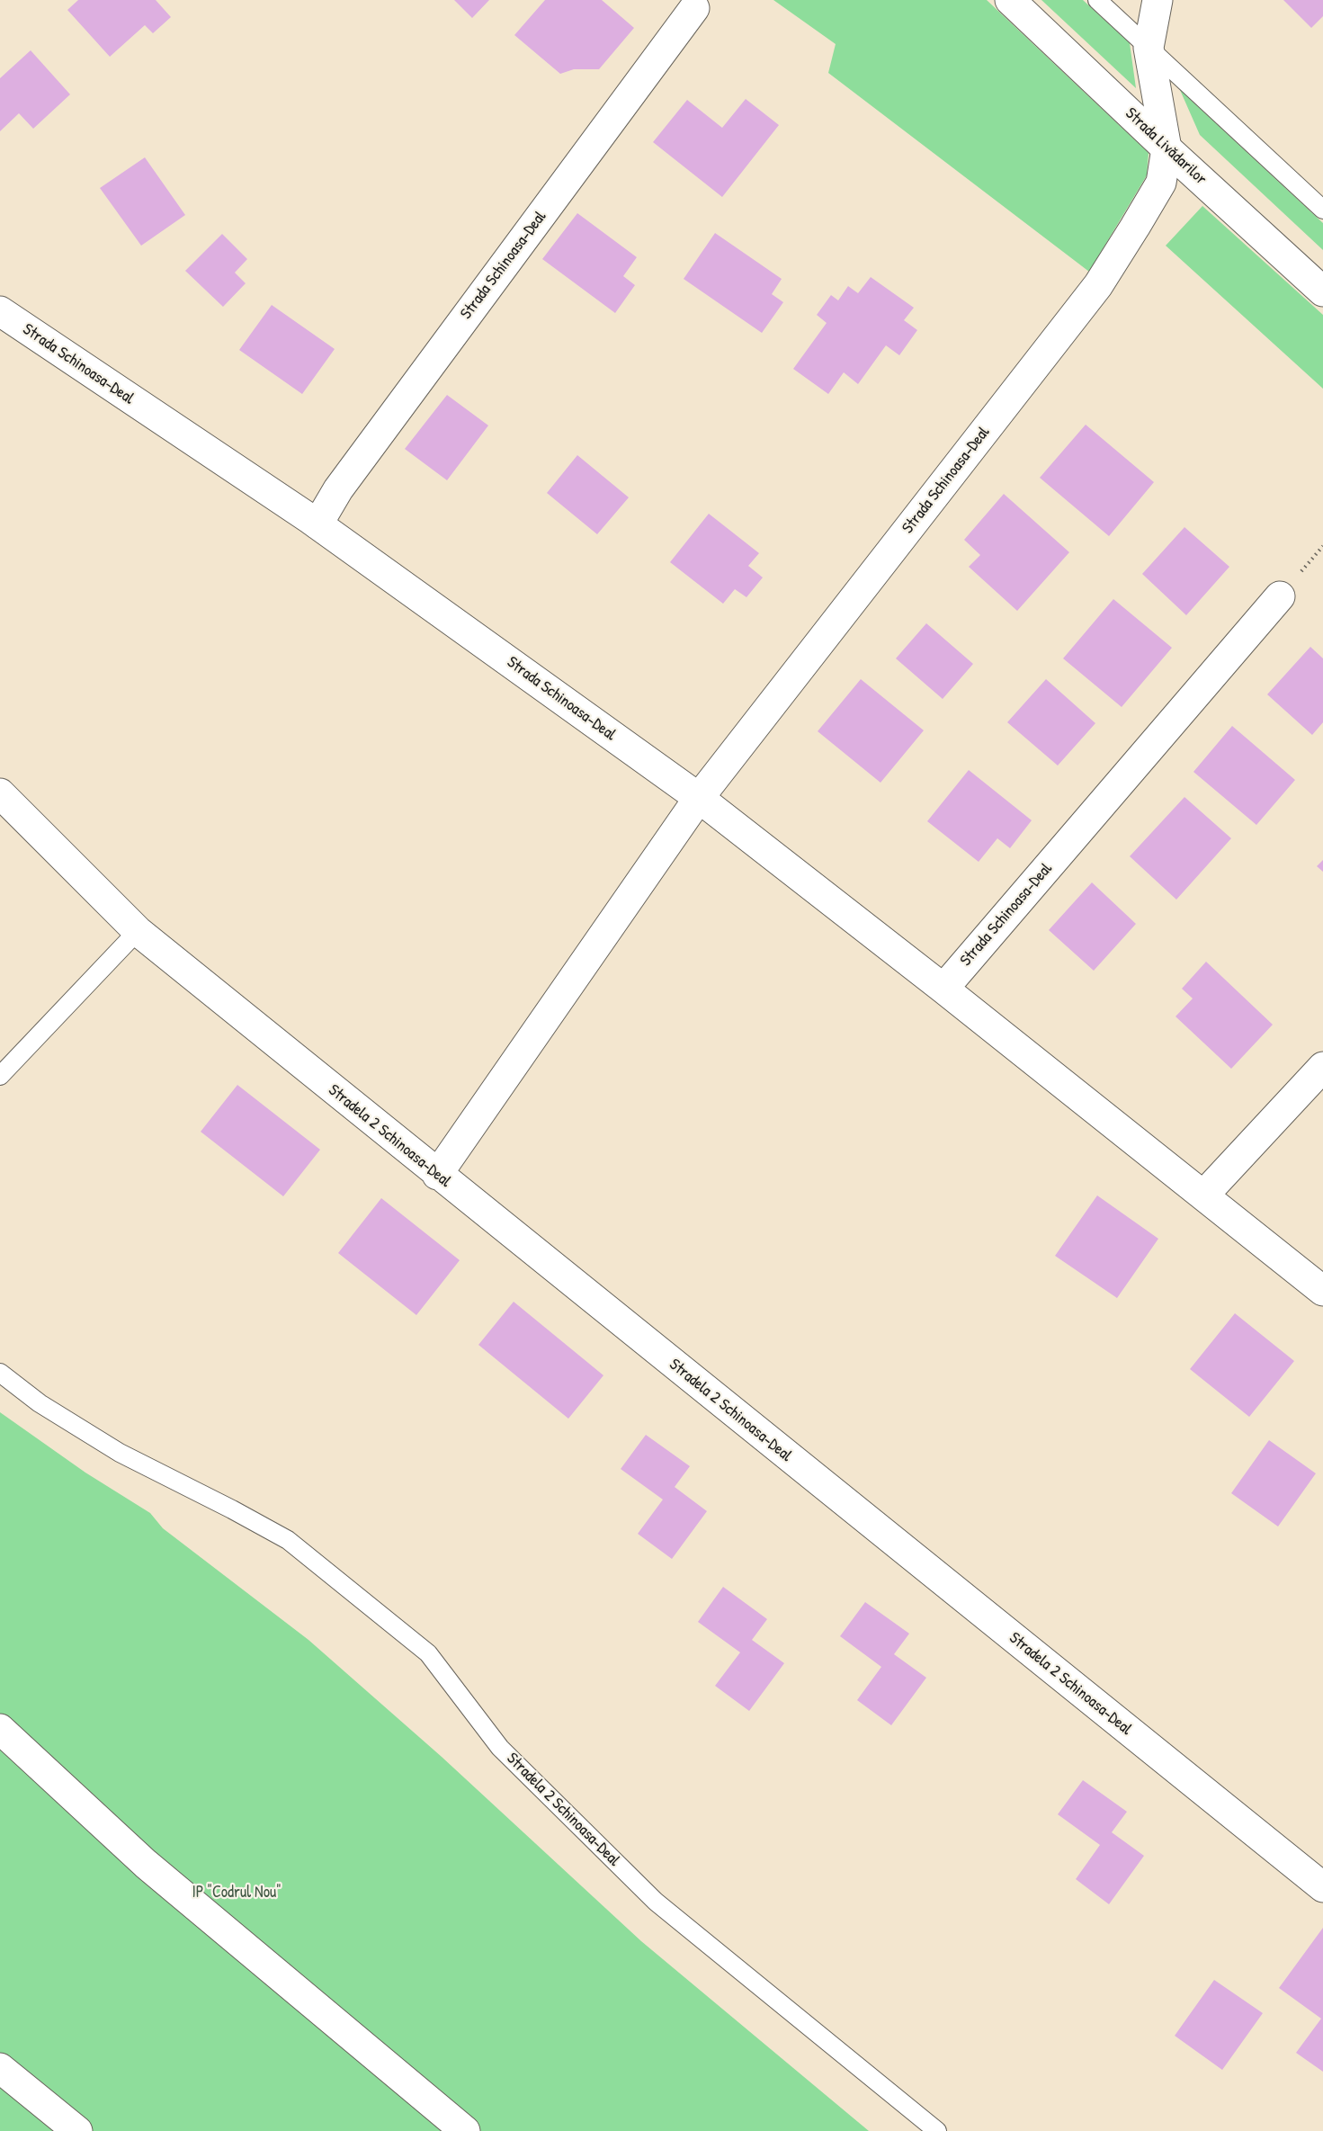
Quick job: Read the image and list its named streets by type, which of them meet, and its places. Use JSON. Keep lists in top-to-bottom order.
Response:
{
  "streets": {
    "street": ["Strada Livădarilor", "Strada Schinoasa-Deal", "Stradela 2 Schinoasa-Deal"]
  },
  "crossings": [
    ["Strada Livădarilor", "Strada Schinoasa-Deal"],
    ["Strada Schinoasa-Deal", "Stradela 2 Schinoasa-Deal"]
  ],
  "parks": ["IP \"Codrul Nou\""]
}
